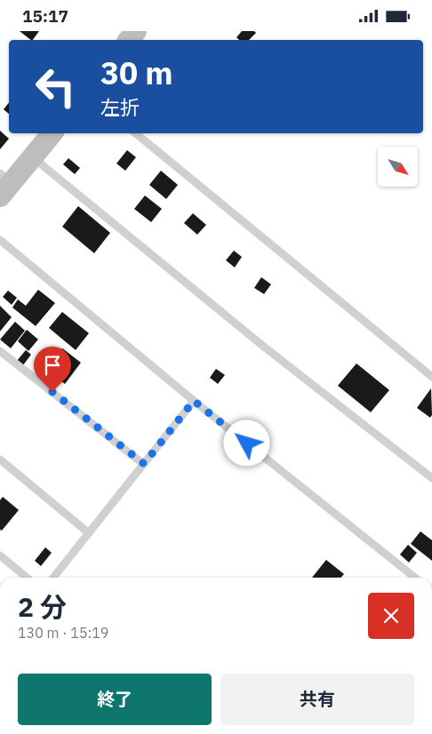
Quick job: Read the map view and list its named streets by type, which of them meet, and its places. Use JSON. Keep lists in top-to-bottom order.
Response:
{
  "north": "bottom right",
  "page": {
    "status": "15:17",
    "turn": ["30 m", "左折"],
    "heading": ["2 分", "130 m · 15:19"],
    "buttons": ["終了", "共有"]
  }
}
